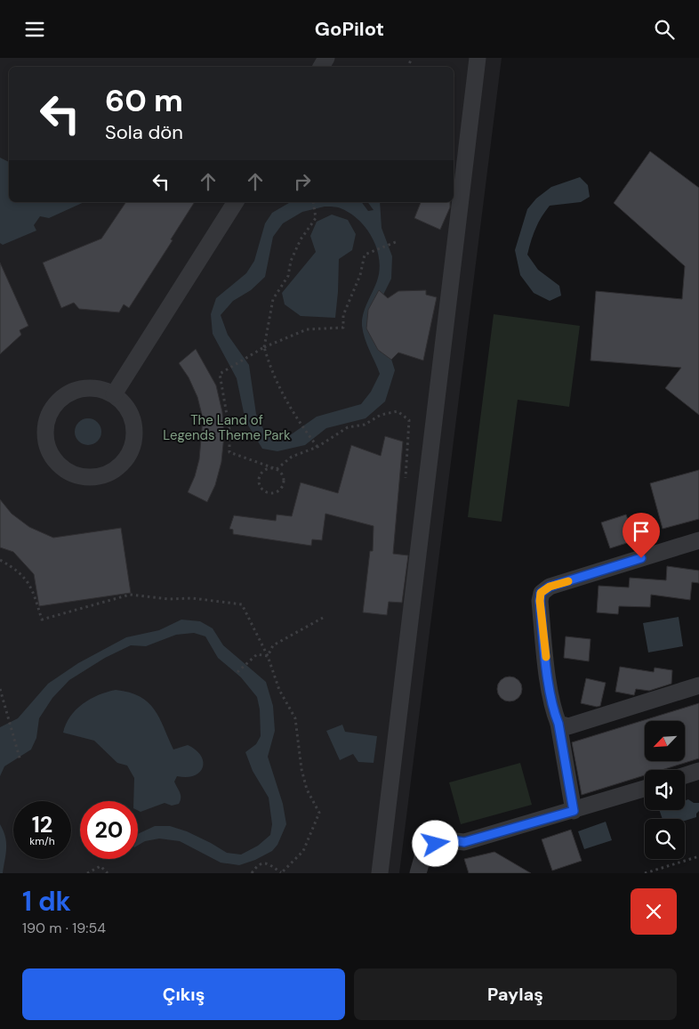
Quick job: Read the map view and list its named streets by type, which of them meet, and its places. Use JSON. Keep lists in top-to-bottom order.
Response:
{
  "parks": ["The Land of Legends Theme Park"],
  "north": "bottom left",
  "page": {
    "header": "GoPilot",
    "turn": ["60 m", "Sola dön"],
    "speed": "12 km/h",
    "limit": "20",
    "heading": ["1 dk", "190 m · 19:54"],
    "buttons": ["Çıkış", "Paylaş"]
  }
}
